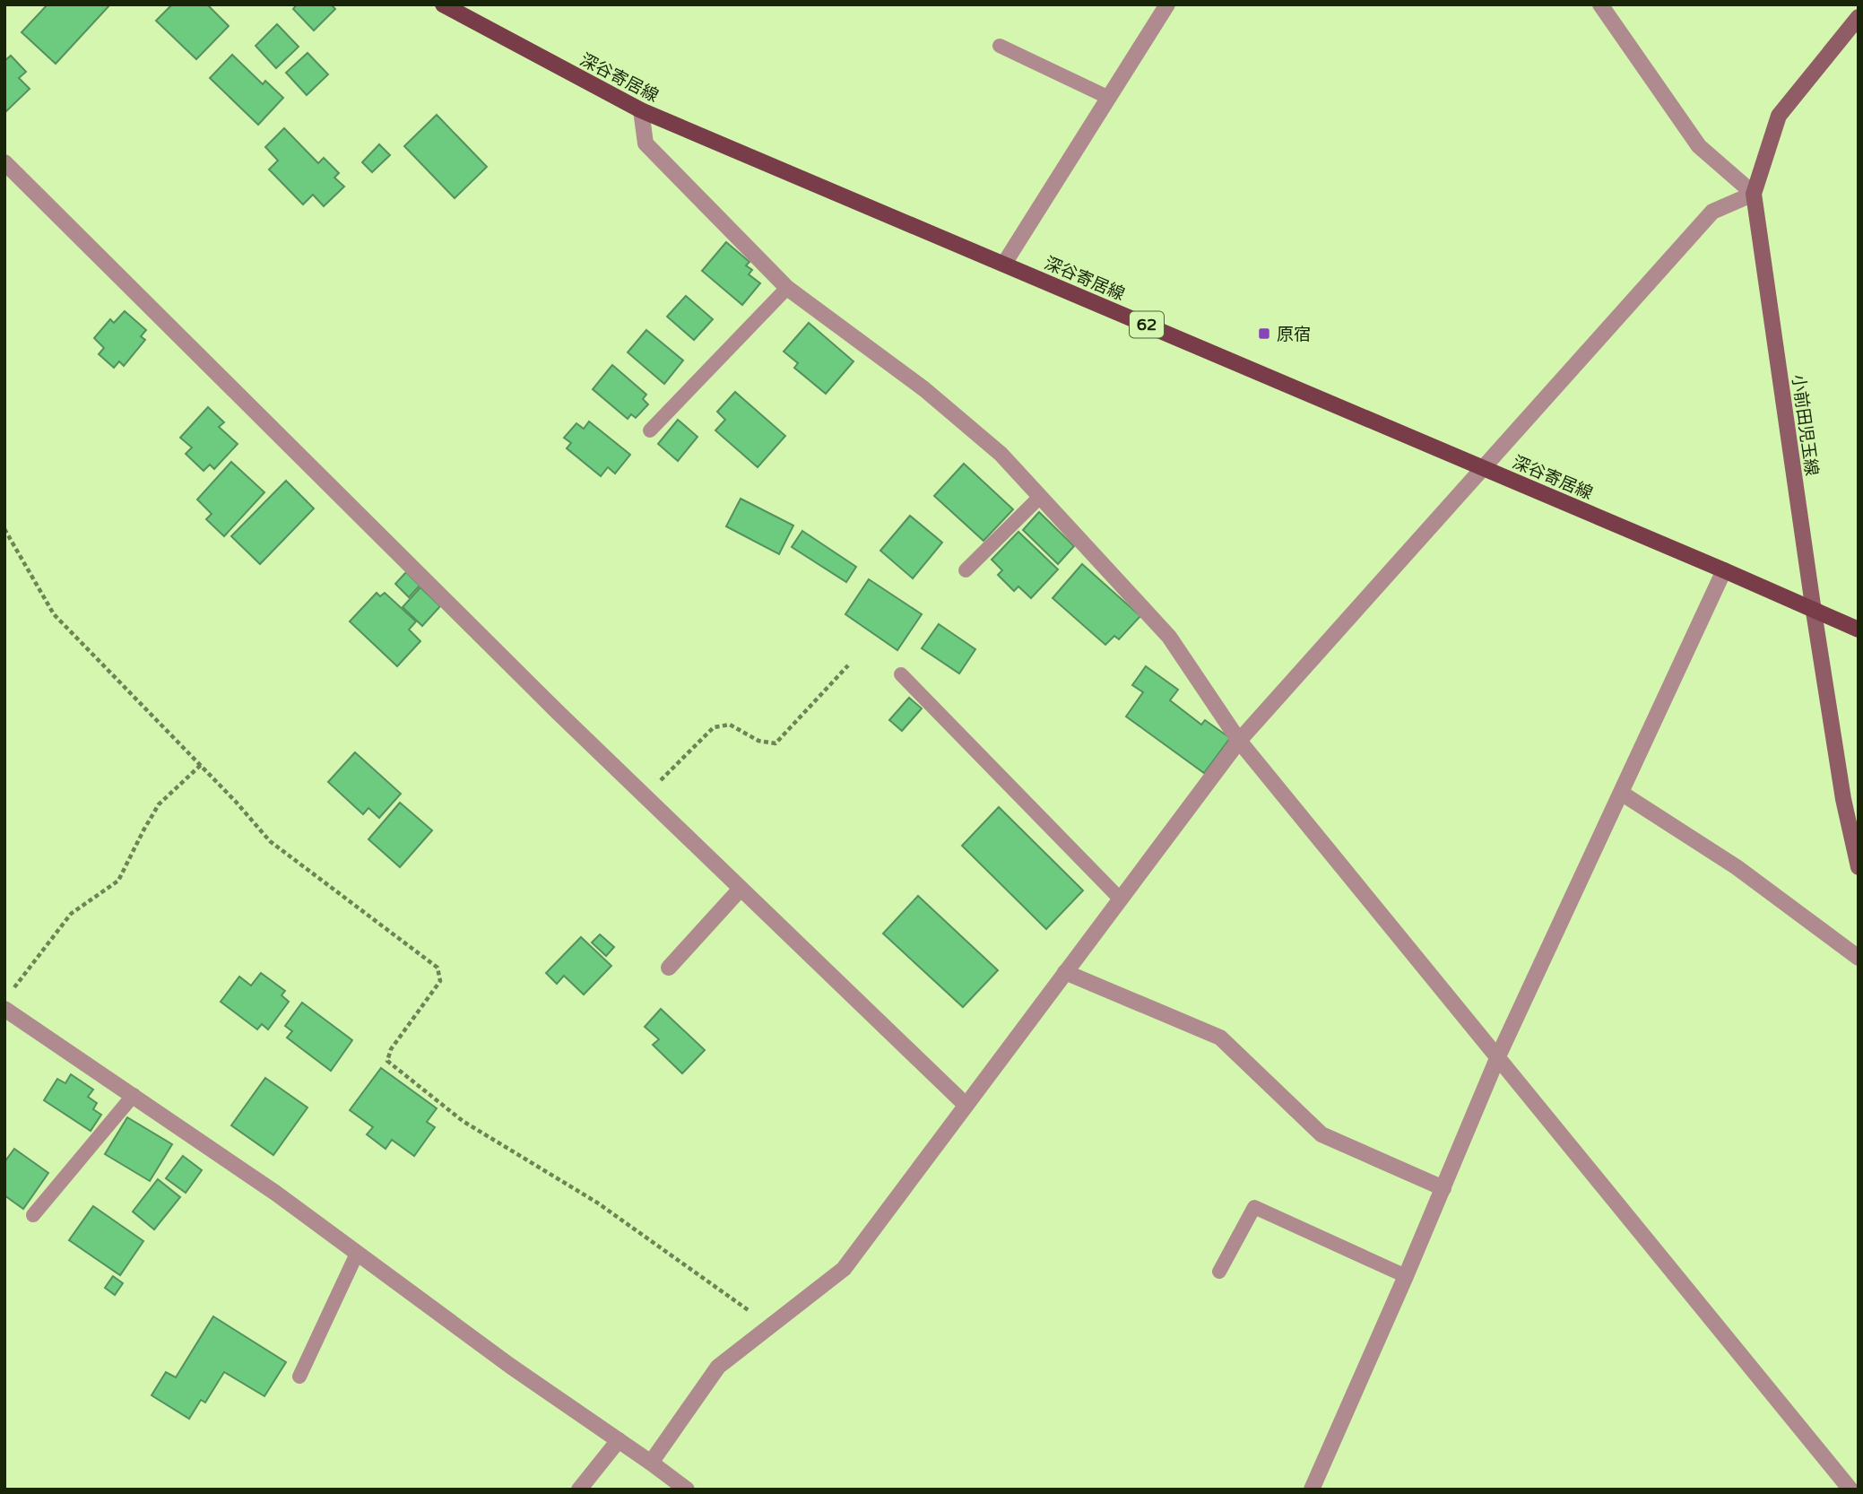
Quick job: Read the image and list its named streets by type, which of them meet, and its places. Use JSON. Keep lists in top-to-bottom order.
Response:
{
  "streets": {
    "main road": ["深谷寄居線", "62", "小前田児玉線"]
  },
  "crossings": [
    ["深谷寄居線", "小前田児玉線"]
  ],
  "places": {
    "transit": ["原宿"]
  }
}
